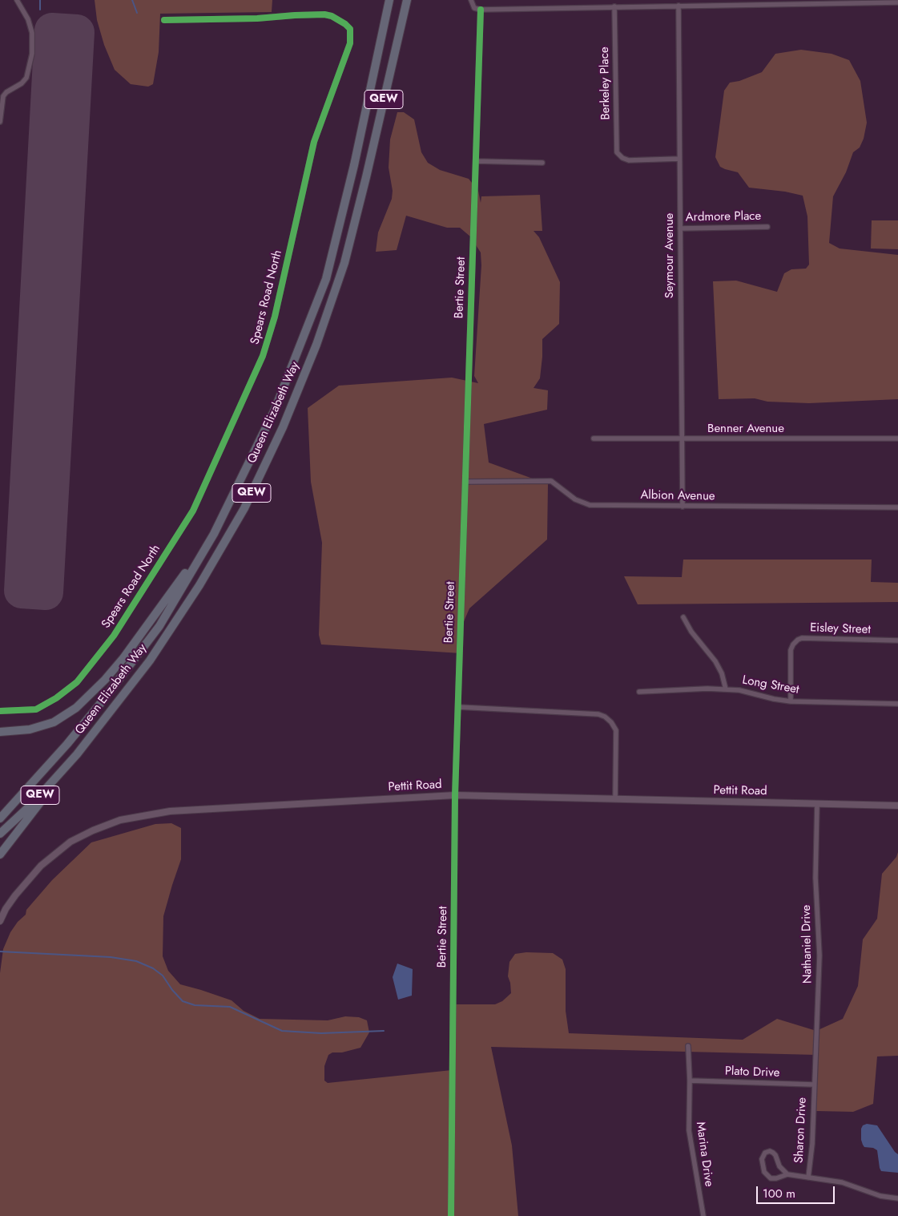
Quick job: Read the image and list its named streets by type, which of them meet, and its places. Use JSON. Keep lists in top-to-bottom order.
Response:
{
  "streets": {
    "highway": ["QEW", "Queen Elizabeth Way"],
    "street": [
      "Berkeley Place",
      "Ardmore Place",
      "Seymour Avenue",
      "Bertie Street",
      "Spears Road North",
      "Benner Avenue",
      "Albion Avenue",
      "Eisley Street",
      "Long Street",
      "Pettit Road",
      "Nathaniel Drive",
      "Plato Drive",
      "Sharon Drive",
      "Marina Drive"
    ]
  },
  "crossings": [
    ["Berkeley Place", "Seymour Avenue"],
    ["Ardmore Place", "Seymour Avenue"],
    ["Seymour Avenue", "Benner Avenue"],
    ["Seymour Avenue", "Albion Avenue"],
    ["Bertie Street", "Albion Avenue"],
    ["Bertie Street", "Pettit Road"],
    ["Eisley Street", "Long Street"],
    ["Pettit Road", "Nathaniel Drive"],
    ["Nathaniel Drive", "Plato Drive"],
    ["Nathaniel Drive", "Sharon Drive"],
    ["Plato Drive", "Sharon Drive"],
    ["Plato Drive", "Marina Drive"]
  ],
  "scale_bar": "100 m"
}
